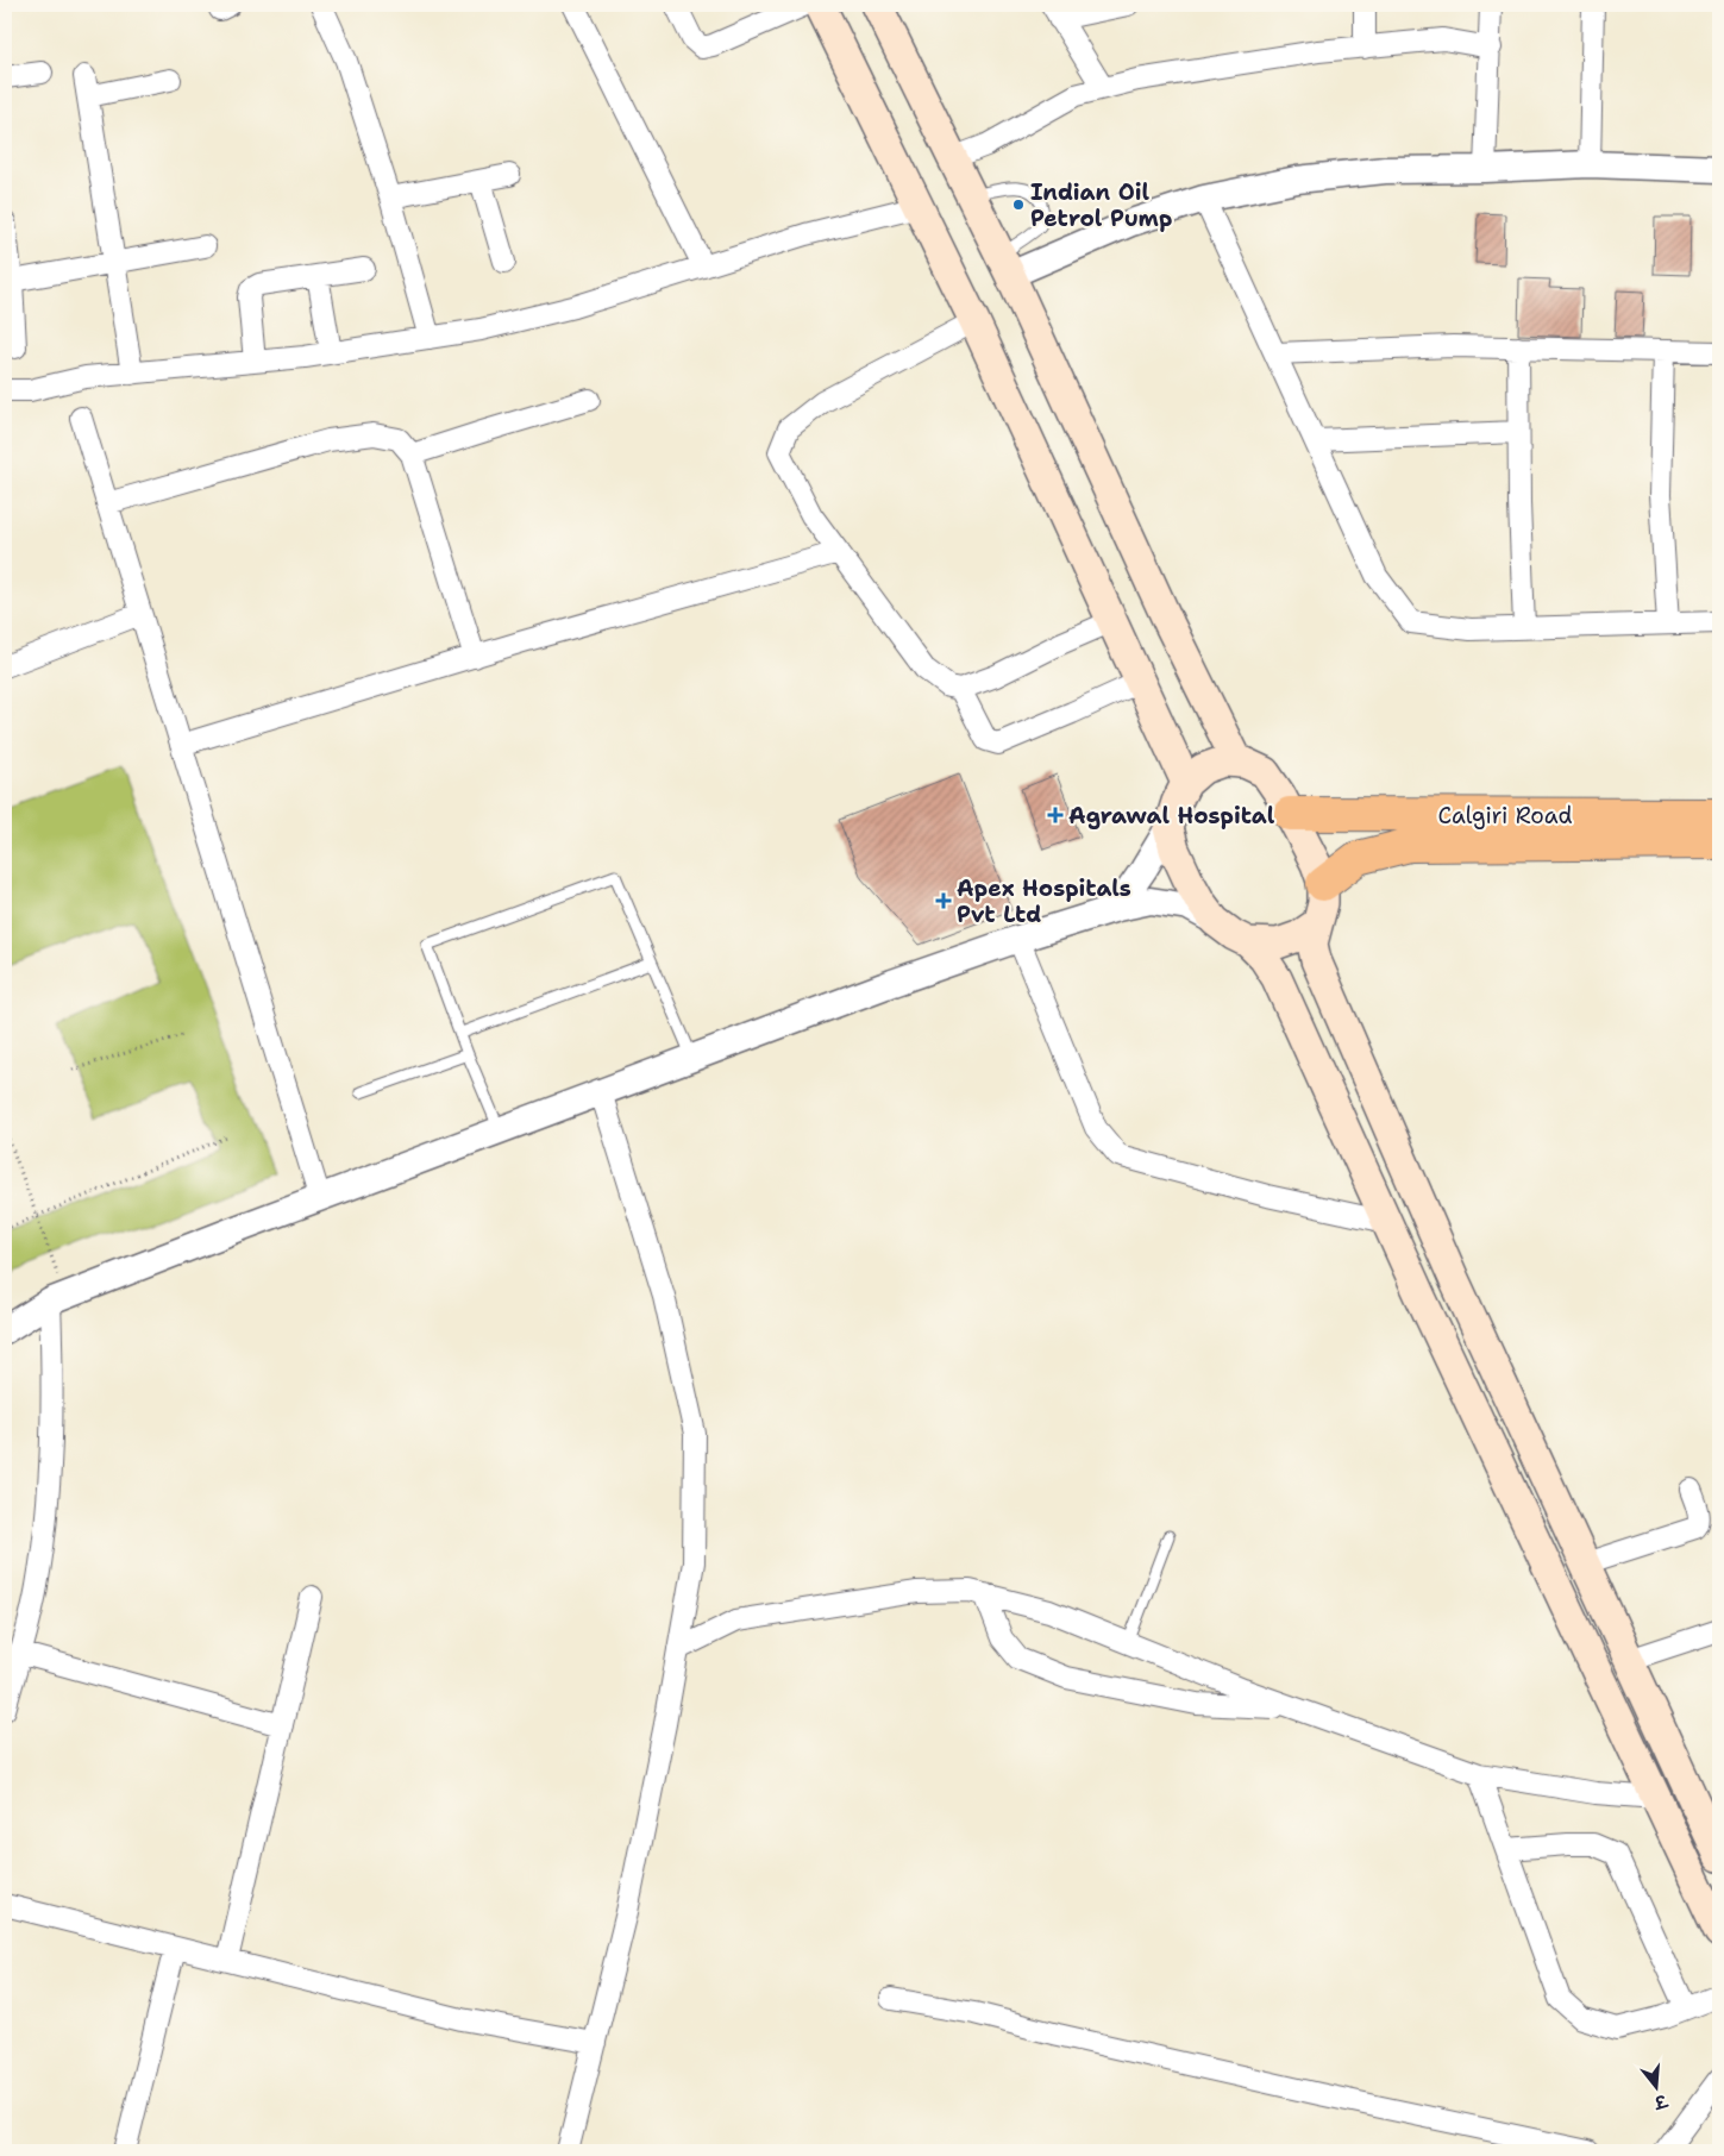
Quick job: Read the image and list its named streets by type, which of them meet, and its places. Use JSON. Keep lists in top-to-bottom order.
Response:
{
  "streets": {
    "main road": ["Calgiri Road"]
  },
  "places": {
    "other": ["Indian Oil Petrol Pump"],
    "health": ["Agrawal Hospital", "Apex Hospitals Pvt Ltd"]
  },
  "north": "bottom"
}
